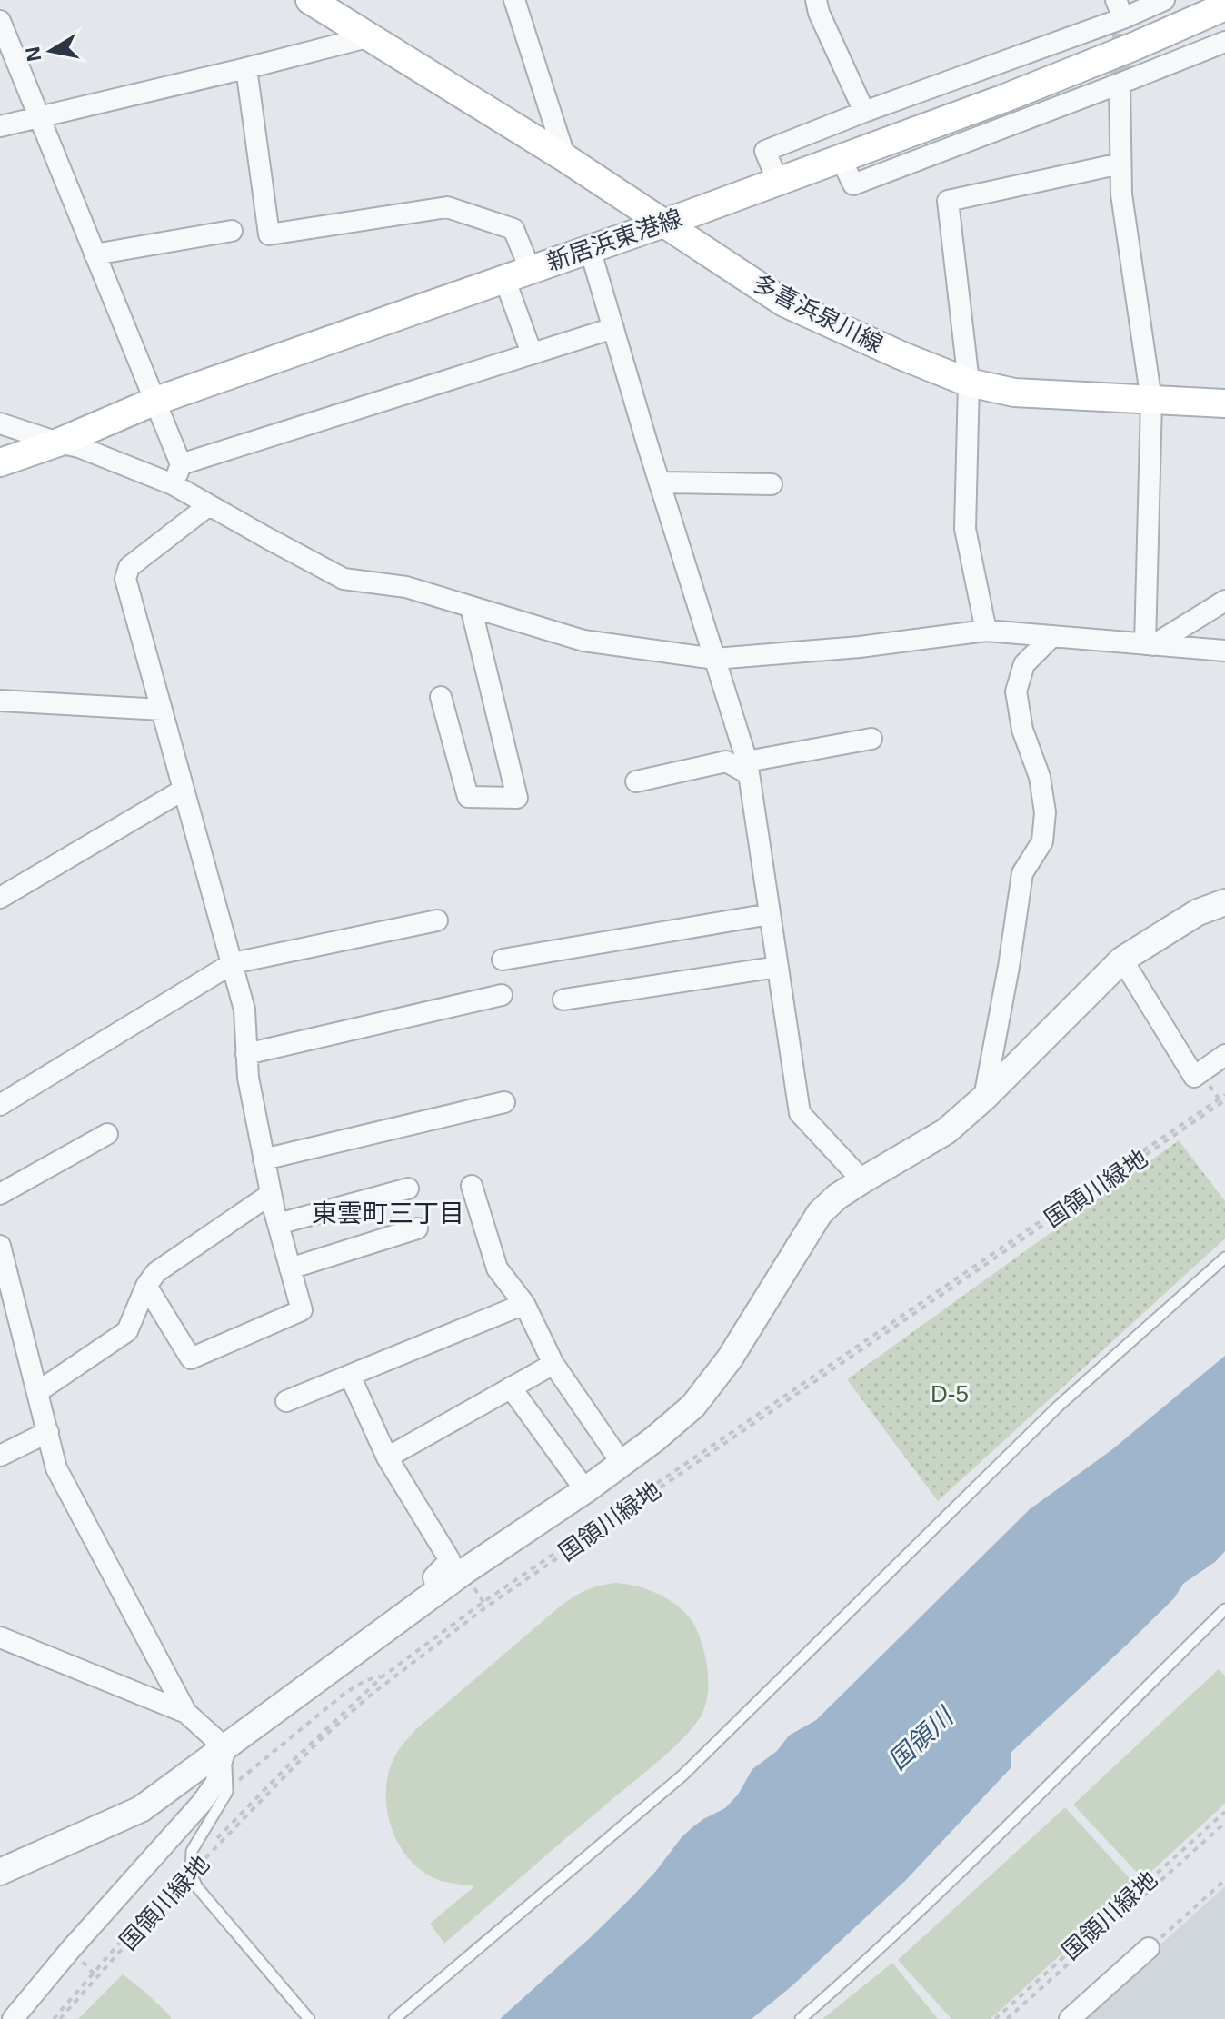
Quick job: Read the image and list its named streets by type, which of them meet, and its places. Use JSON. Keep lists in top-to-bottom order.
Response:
{
  "streets": {
    "main road": ["新居浜東港線", "多喜浜泉川線"],
    "path": ["国領川緑地"]
  },
  "crossings": [
    ["新居浜東港線", "多喜浜泉川線"]
  ],
  "districts": ["東雲町三丁目"],
  "water": ["国領川"],
  "parks": ["D-5"],
  "north": "left"
}
